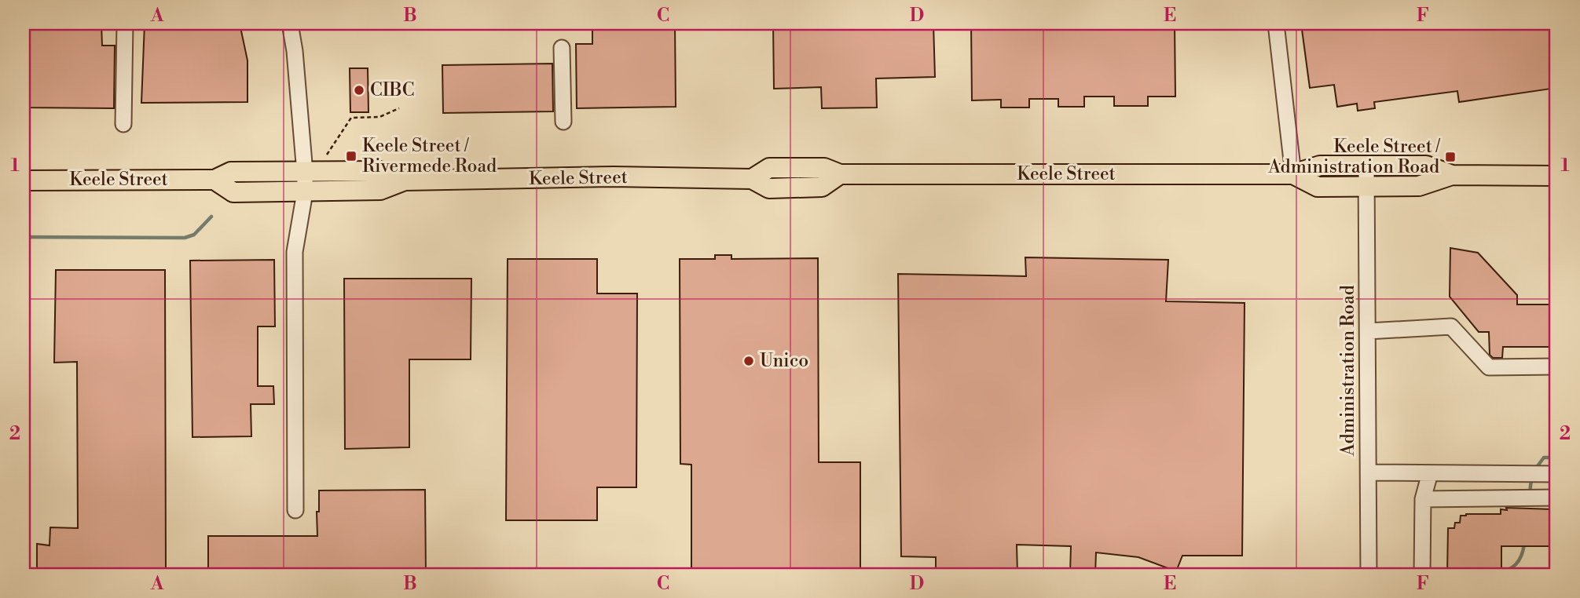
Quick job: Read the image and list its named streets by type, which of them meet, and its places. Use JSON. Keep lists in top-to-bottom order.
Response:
{
  "streets": {
    "main road": ["Keele Street"],
    "street": ["Administration Road"]
  },
  "crossings": [
    ["Keele Street", "Administration Road"]
  ],
  "places": {
    "other": ["CIBC", "Unico"],
    "transit": ["Keele Street / Rivermede Road", "Keele Street / Administration Road"]
  },
  "grid": {
    "columns": [
      "A",
      "B",
      "C",
      "D",
      "E",
      "F"
    ],
    "rows": ["1", "2"]
  }
}
